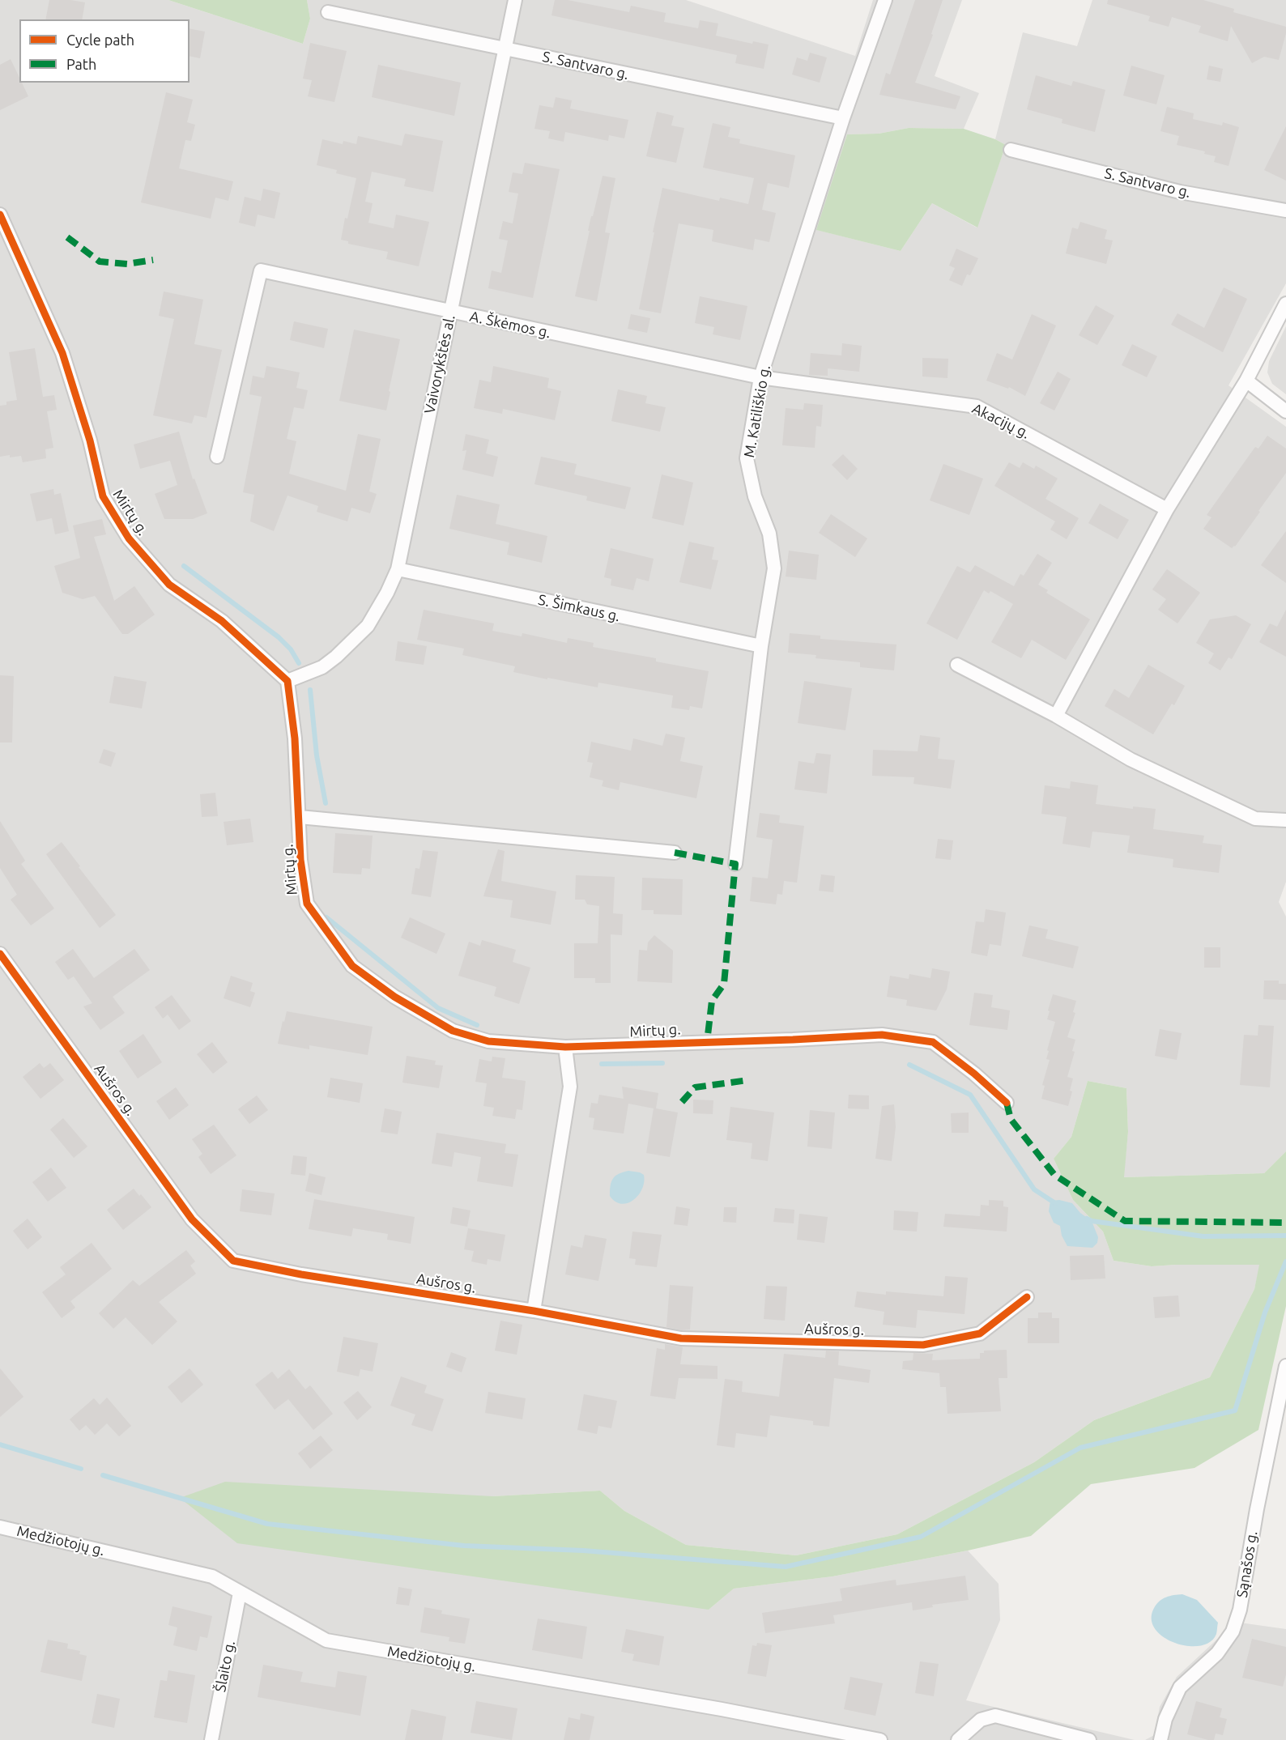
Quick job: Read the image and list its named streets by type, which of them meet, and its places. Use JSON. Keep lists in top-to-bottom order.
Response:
{
  "streets": {
    "street": [
      "S. Santvaro g.",
      "A. Škėmos g.",
      "Vaivorykštės al.",
      "M. Katiliškio g.",
      "Akacijų g.",
      "Mirtų g.",
      "S. Šimkaus g.",
      "Aušros g.",
      "Medžiotojų g.",
      "Sąnašos g.",
      "Šlaito g."
    ]
  },
  "crossings": [
    ["S. Santvaro g.", "Vaivorykštės al."],
    ["S. Santvaro g.", "M. Katiliškio g."],
    ["A. Škėmos g.", "Vaivorykštės al."],
    ["A. Škėmos g.", "M. Katiliškio g."],
    ["A. Škėmos g.", "Akacijų g."],
    ["Vaivorykštės al.", "Mirtų g."],
    ["Vaivorykštės al.", "S. Šimkaus g."],
    ["M. Katiliškio g.", "Akacijų g."],
    ["M. Katiliškio g.", "S. Šimkaus g."],
    ["Medžiotojų g.", "Šlaito g."]
  ],
  "legend": ["Cycle path", "Path"]
}
